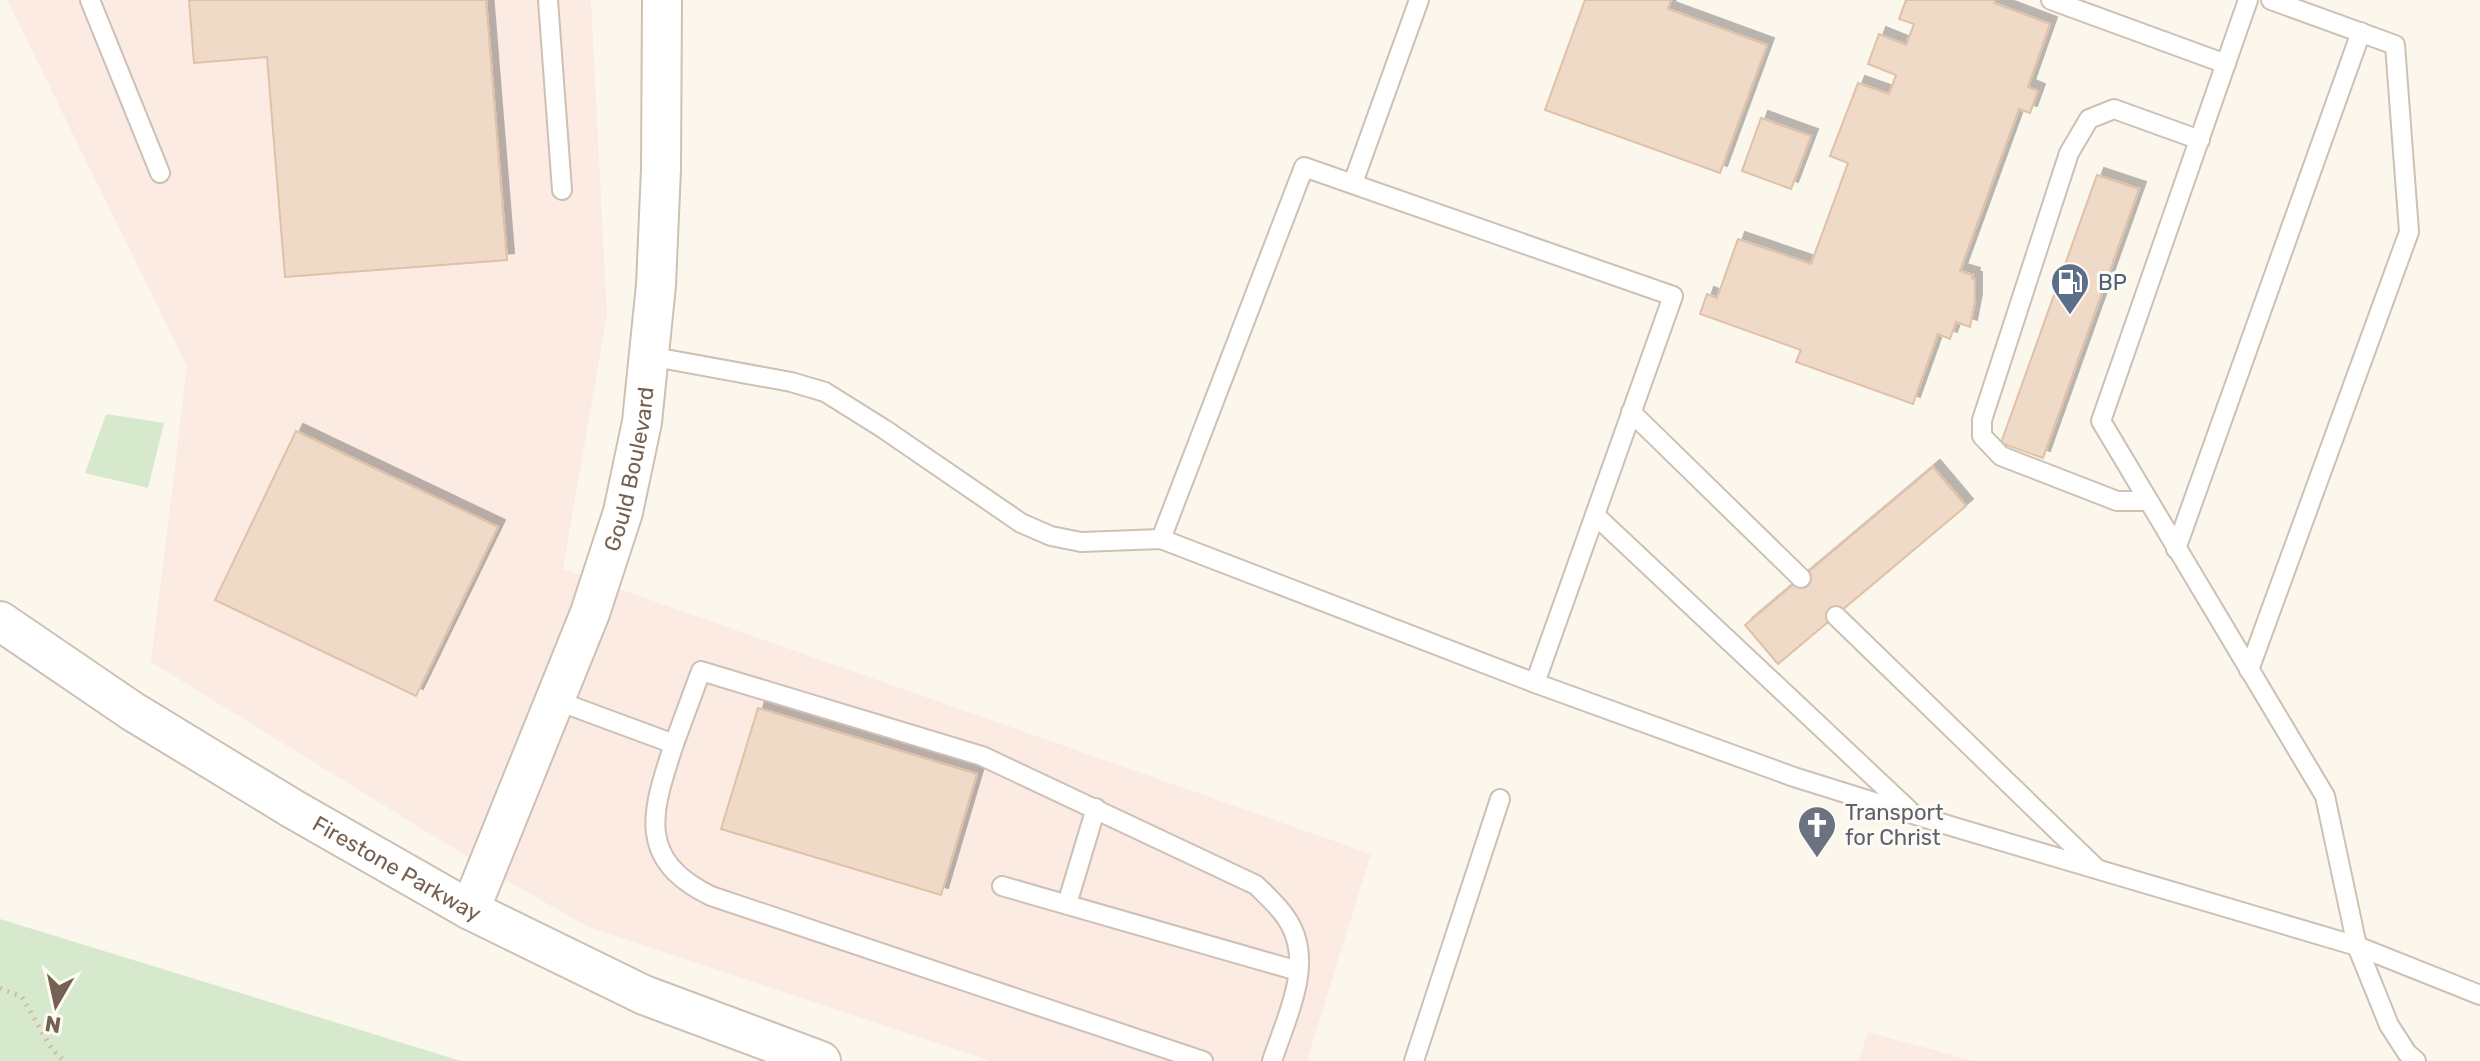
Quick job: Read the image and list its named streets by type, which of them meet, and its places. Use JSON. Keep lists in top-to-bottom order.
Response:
{
  "streets": {
    "street": ["Gould Boulevard", "Firestone Parkway"]
  },
  "crossings": [
    ["Gould Boulevard", "Firestone Parkway"]
  ],
  "places": {
    "fuel station": ["BP"],
    "church": ["Transport for Christ"]
  },
  "north": "bottom"
}
